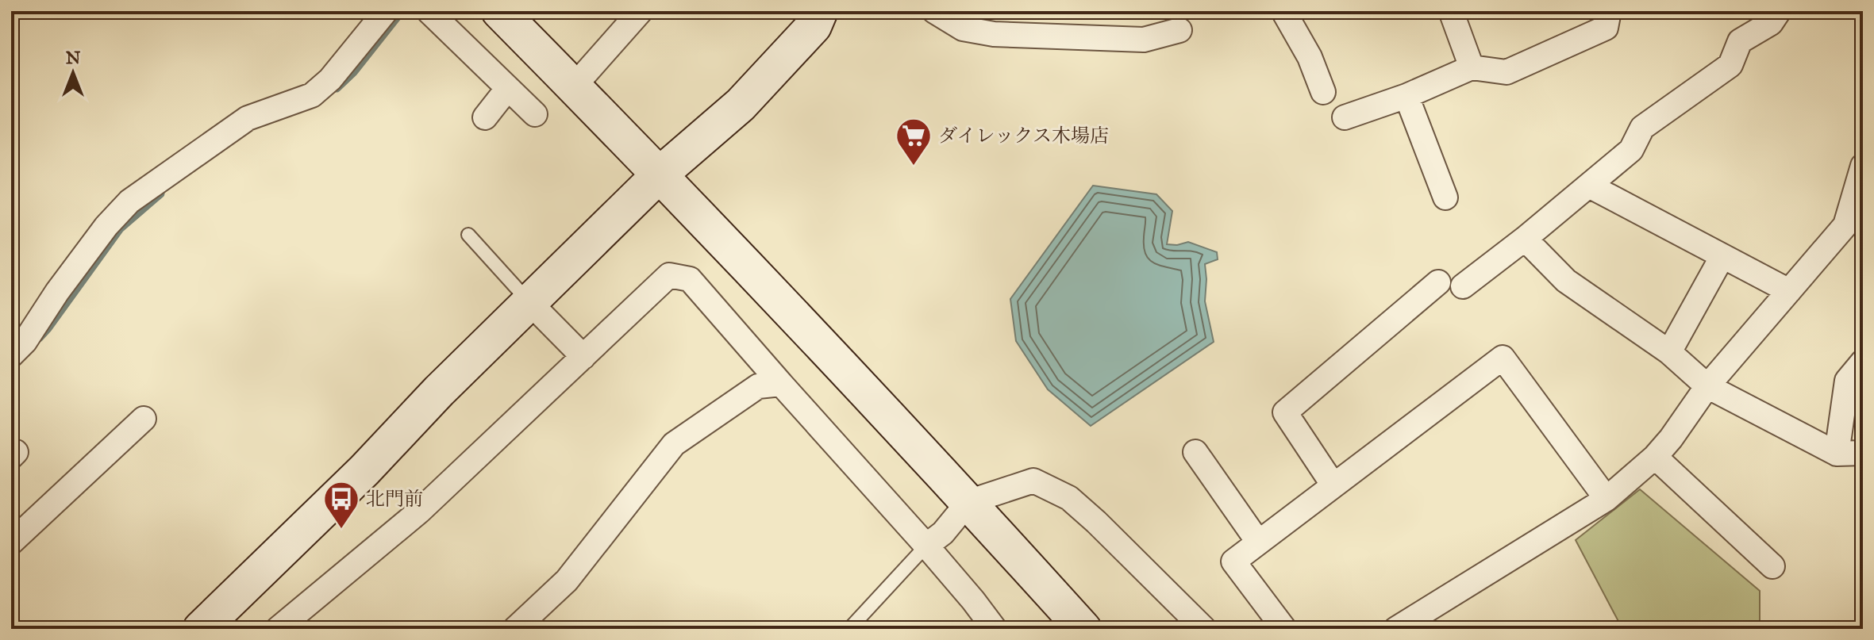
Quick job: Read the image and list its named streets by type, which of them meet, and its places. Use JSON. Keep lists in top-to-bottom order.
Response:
{
  "places": {
    "supermarket": ["ダイレックス木場店"],
    "bus stop": ["北門前"]
  },
  "north": "top"
}
